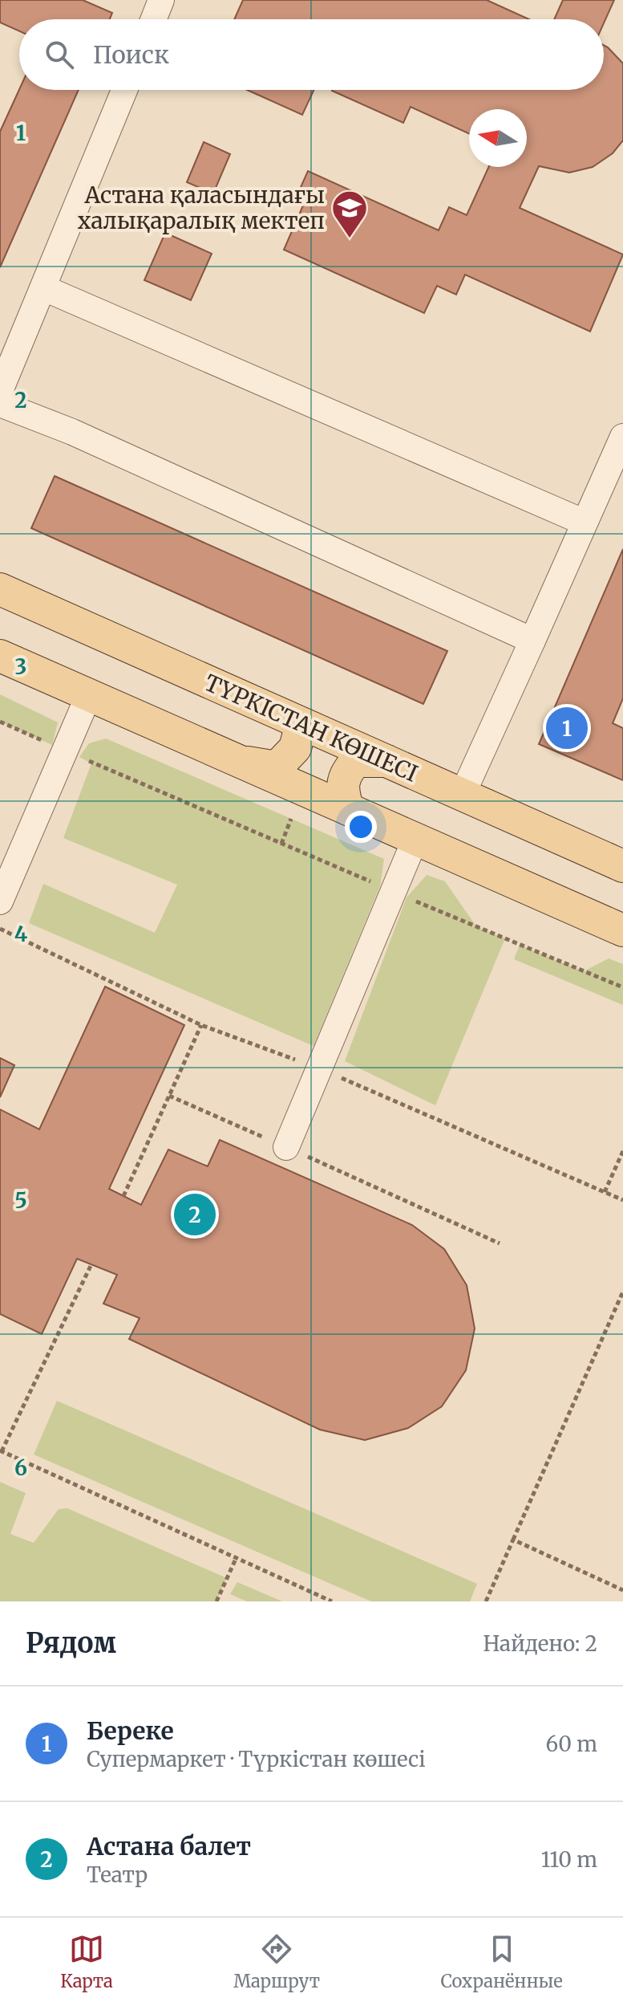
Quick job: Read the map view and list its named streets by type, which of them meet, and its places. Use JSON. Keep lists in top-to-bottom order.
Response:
{
  "streets": {
    "main road": ["ТҮРКІСТАН КӨШЕСІ"]
  },
  "places": {
    "school or university": ["Астана қаласындағы халықаралық мектеп"]
  },
  "north": "left",
  "page": {
    "search": "Поиск",
    "pins": ["1", "2"],
    "heading": ["Рядом", "Найдено: 2"],
    "list": [
      {
        "mark": "1",
        "name": "Береке",
        "note": "Супермаркет · Түркістан көшесі",
        "value": "60 m"
      },
      {
        "mark": "2",
        "name": "Астана балет",
        "note": "Театр",
        "value": "110 m"
      }
    ],
    "nav": ["Карта", "Маршрут", "Сохранённые"]
  },
  "grid": {
    "rows": [
      "1",
      "2",
      "3",
      "4",
      "5",
      "6"
    ]
  }
}
